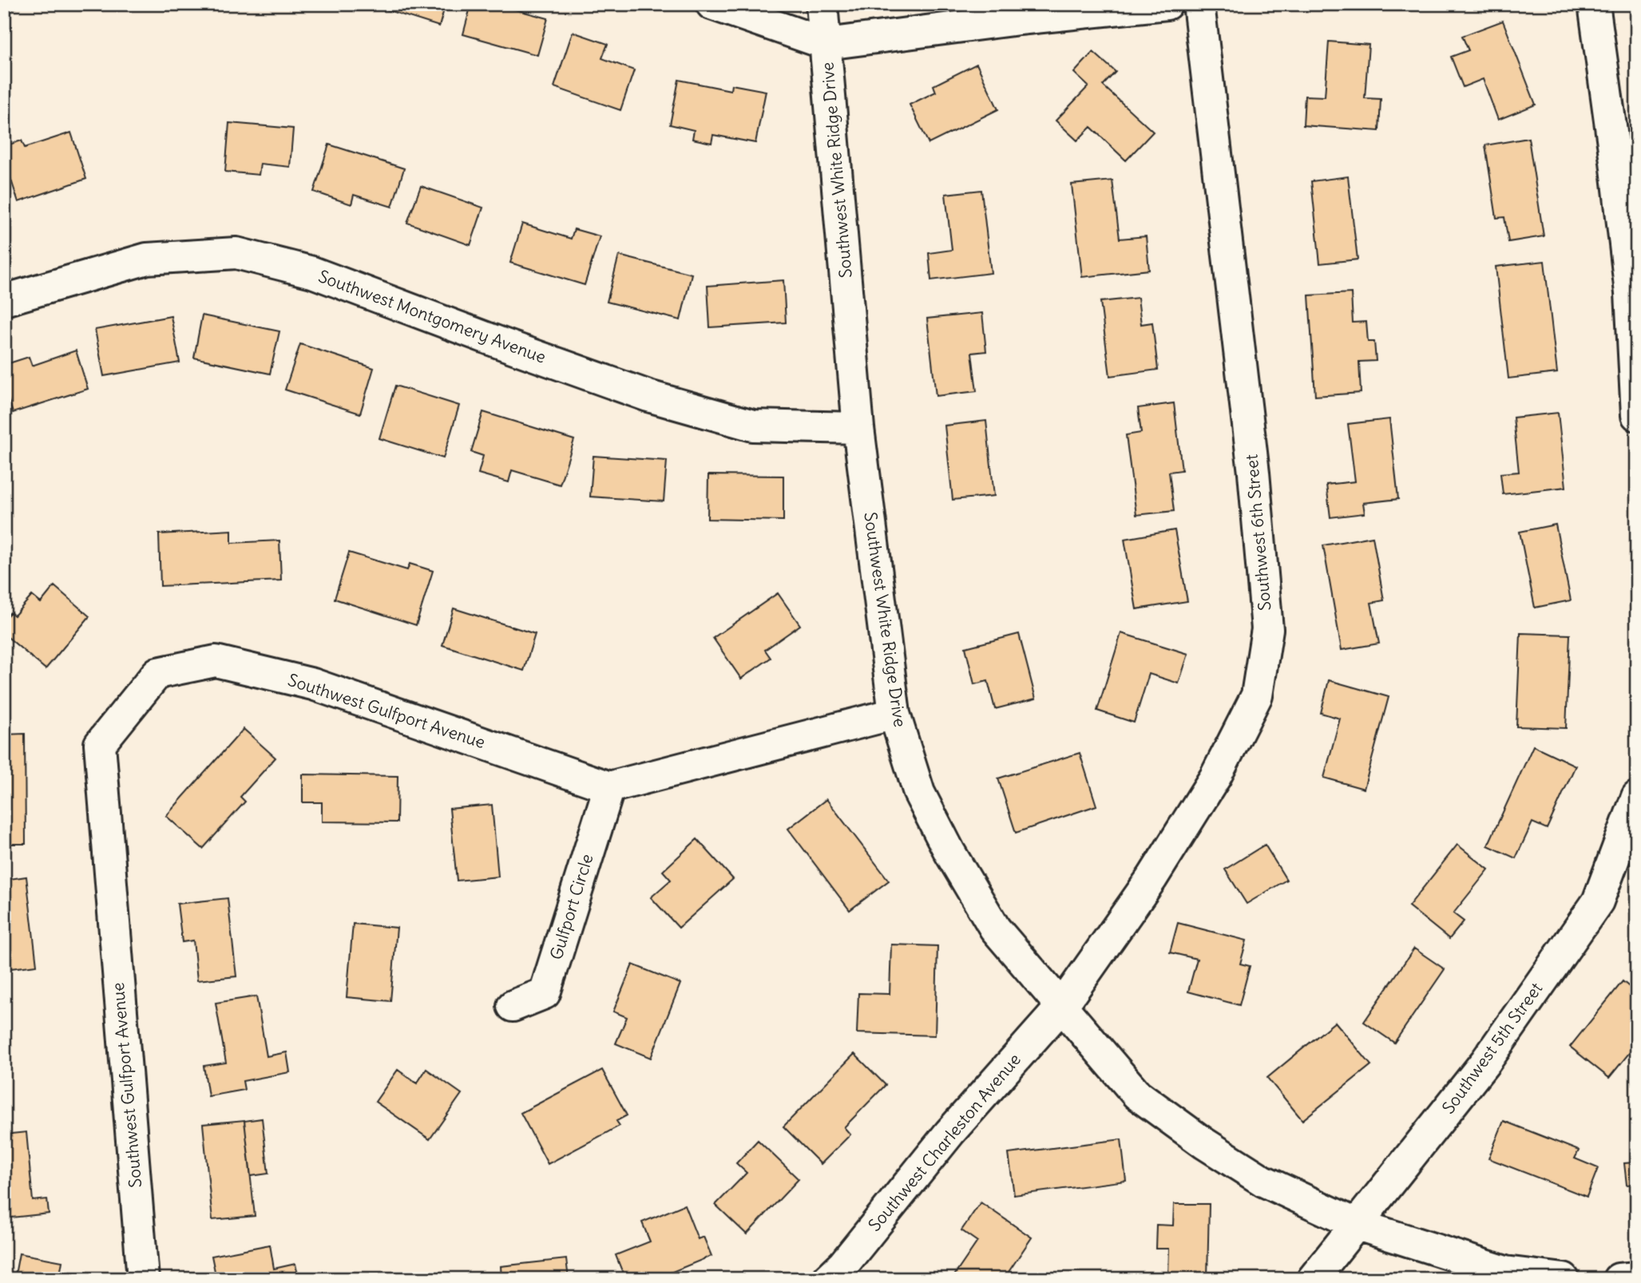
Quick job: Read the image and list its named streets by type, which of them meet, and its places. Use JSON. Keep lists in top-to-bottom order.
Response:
{
  "streets": {
    "street": [
      "Southwest White Ridge Drive",
      "Southwest Montgomery Avenue",
      "Southwest 6th Street",
      "Southwest Gulfport Avenue",
      "Gulfport Circle",
      "Southwest 5th Street",
      "Southwest Charleston Avenue"
    ]
  },
  "crossings": [
    ["Southwest White Ridge Drive", "Southwest Montgomery Avenue"],
    ["Southwest White Ridge Drive", "Southwest 6th Street"],
    ["Southwest White Ridge Drive", "Southwest 5th Street"],
    ["Southwest White Ridge Drive", "Southwest Charleston Avenue"],
    ["Southwest 6th Street", "Southwest Charleston Avenue"],
    ["Southwest Gulfport Avenue", "Gulfport Circle"]
  ]
}
